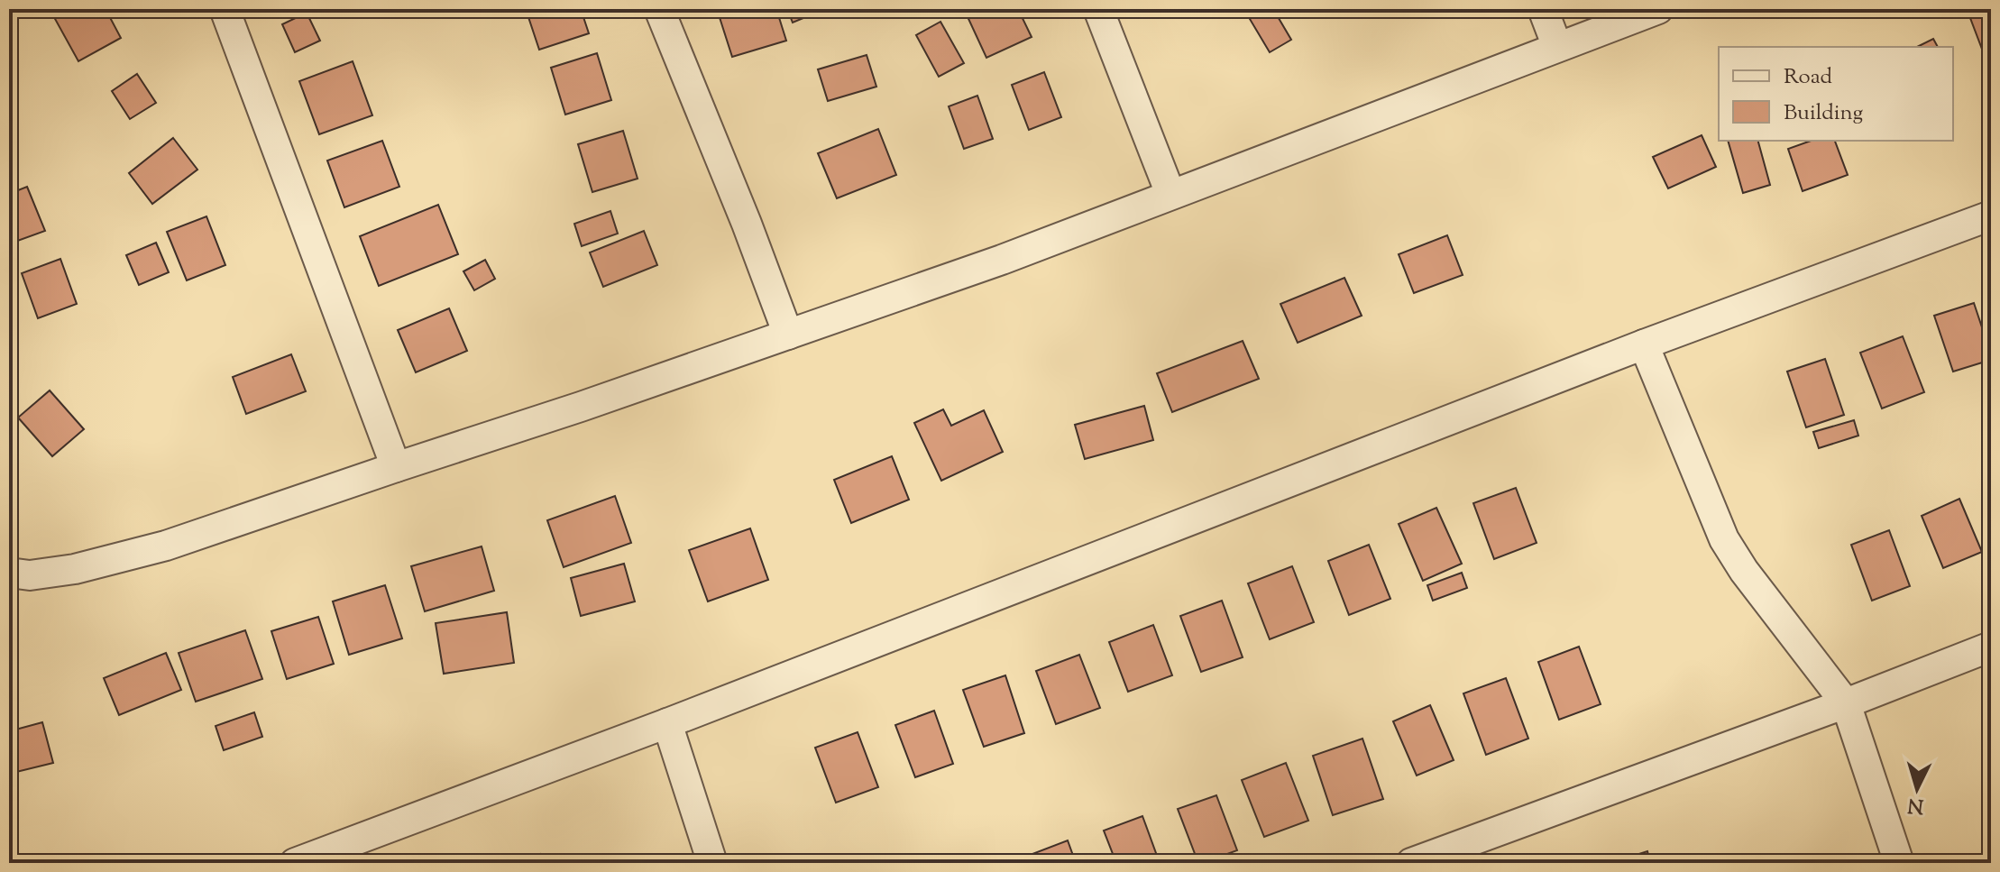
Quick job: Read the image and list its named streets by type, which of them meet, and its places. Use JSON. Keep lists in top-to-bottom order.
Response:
{
  "legend": ["Road", "Building"],
  "north": "bottom"
}
